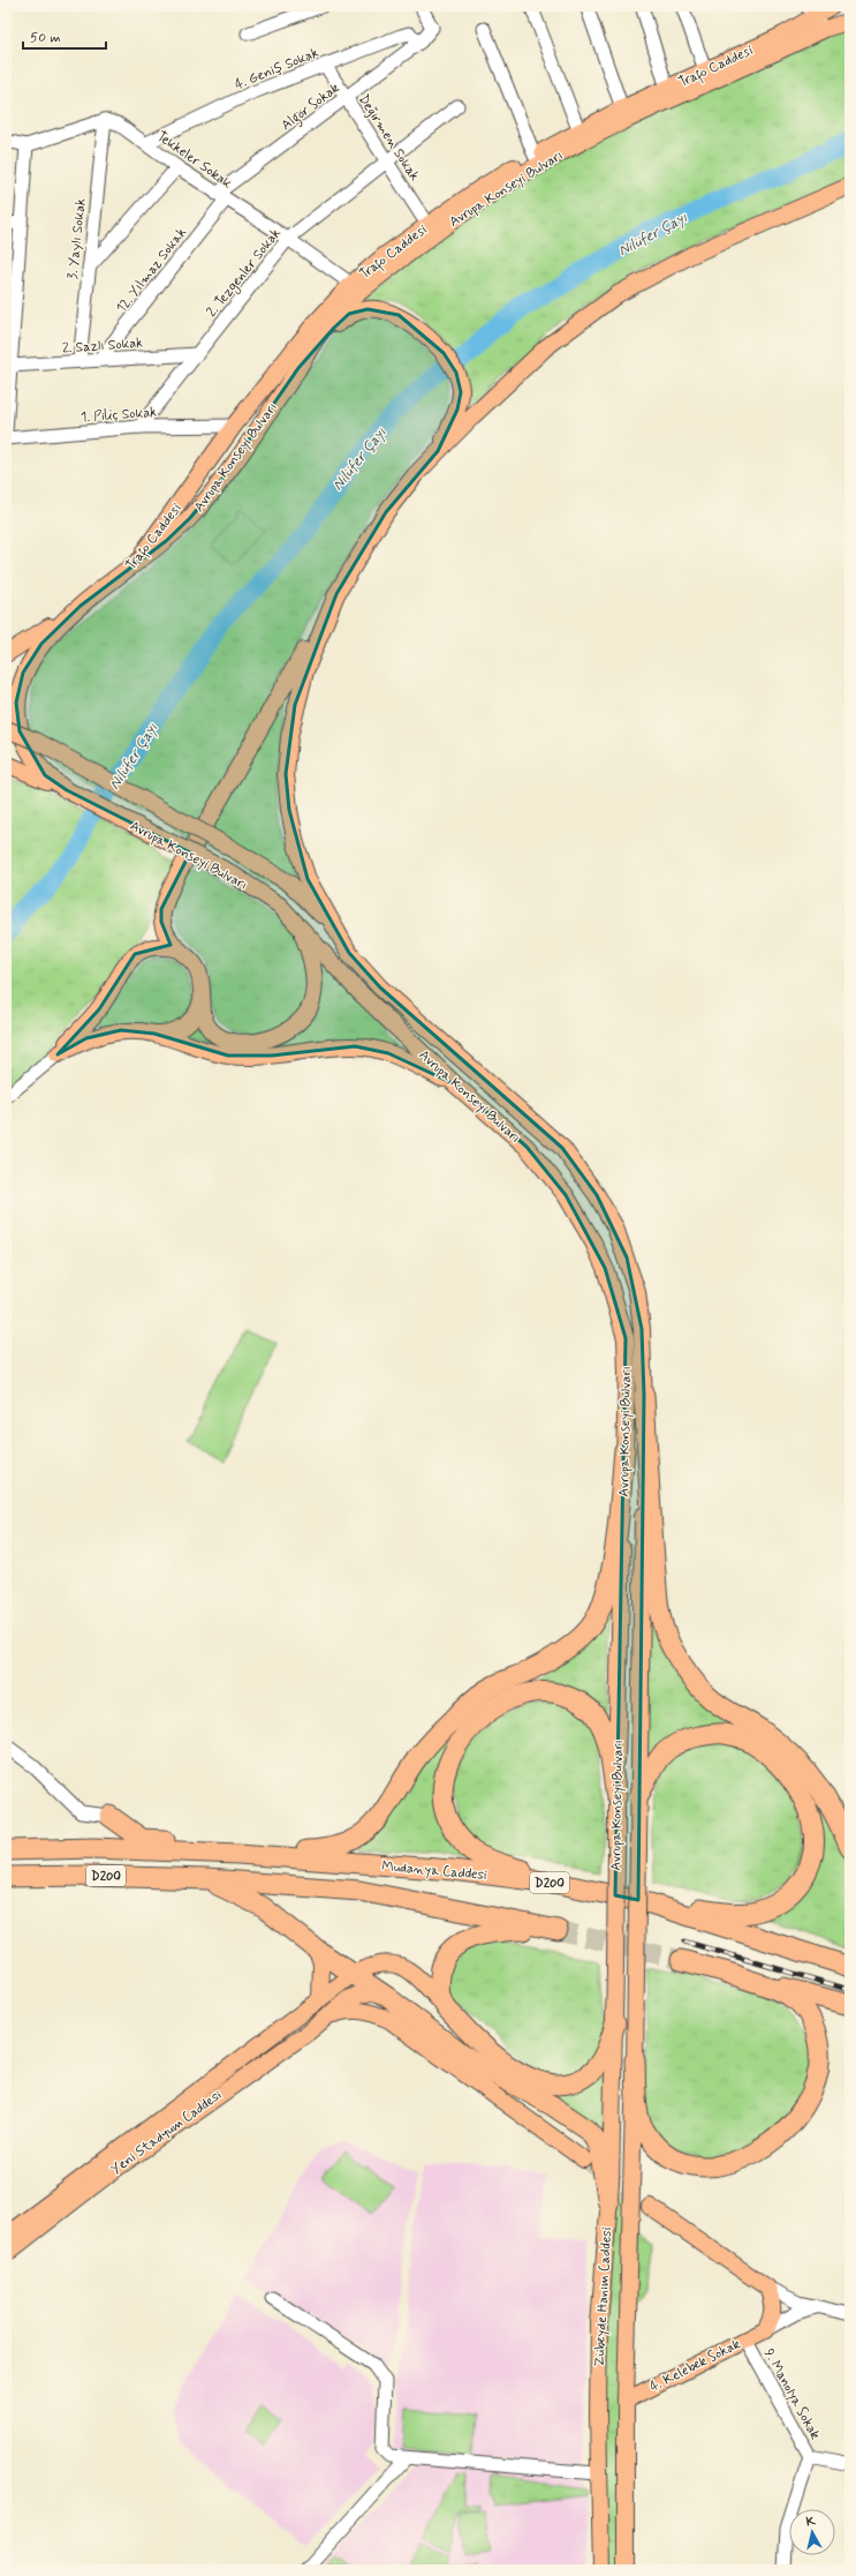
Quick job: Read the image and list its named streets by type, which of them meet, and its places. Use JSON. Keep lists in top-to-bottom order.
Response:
{
  "streets": {
    "highway": ["Mudanya Caddesi", "D200"],
    "main road": [
      "Trafo Caddesi",
      "Avrupa Konseyi Bulvarı",
      "Yeni Stadyum Caddesi",
      "Zübeyde Hanım Caddesi",
      "4. Kelebek Sokak"
    ],
    "street": [
      "4. Geniş Sokak",
      "Algör Sokak",
      "Değirmen Sokak",
      "Tekkeler Sokak",
      "3. Yaylı Sokak",
      "12. Yılmaz Sokak",
      "2. Tezgenler Sokak",
      "2. Sazlı Sokak",
      "1. Piliç Sokak",
      "9. Manolya Sokak"
    ]
  },
  "crossings": [
    ["Trafo Caddesi", "Değirmen Sokak"],
    ["Trafo Caddesi", "Tekkeler Sokak"],
    ["Trafo Caddesi", "Avrupa Konseyi Bulvarı"],
    ["Trafo Caddesi", "1. Piliç Sokak"],
    ["4. Geniş Sokak", "Algör Sokak"],
    ["4. Geniş Sokak", "Değirmen Sokak"],
    ["4. Geniş Sokak", "Tekkeler Sokak"],
    ["Algör Sokak", "Değirmen Sokak"],
    ["Algör Sokak", "Tekkeler Sokak"],
    ["Algör Sokak", "12. Yılmaz Sokak"],
    ["Değirmen Sokak", "2. Tezgenler Sokak"],
    ["Tekkeler Sokak", "3. Yaylı Sokak"],
    ["Tekkeler Sokak", "12. Yılmaz Sokak"],
    ["Tekkeler Sokak", "2. Tezgenler Sokak"],
    ["Avrupa Konseyi Bulvarı", "Zübeyde Hanım Caddesi"],
    ["3. Yaylı Sokak", "2. Sazlı Sokak"],
    ["12. Yılmaz Sokak", "2. Sazlı Sokak"],
    ["2. Tezgenler Sokak", "2. Sazlı Sokak"],
    ["2. Tezgenler Sokak", "1. Piliç Sokak"],
    ["D200", "Yeni Stadyum Caddesi"],
    ["Zübeyde Hanım Caddesi", "4. Kelebek Sokak"],
    ["4. Kelebek Sokak", "9. Manolya Sokak"]
  ],
  "water": ["Nilüfer Çayı"],
  "scale_bar": "50 m",
  "north": "top"
}
